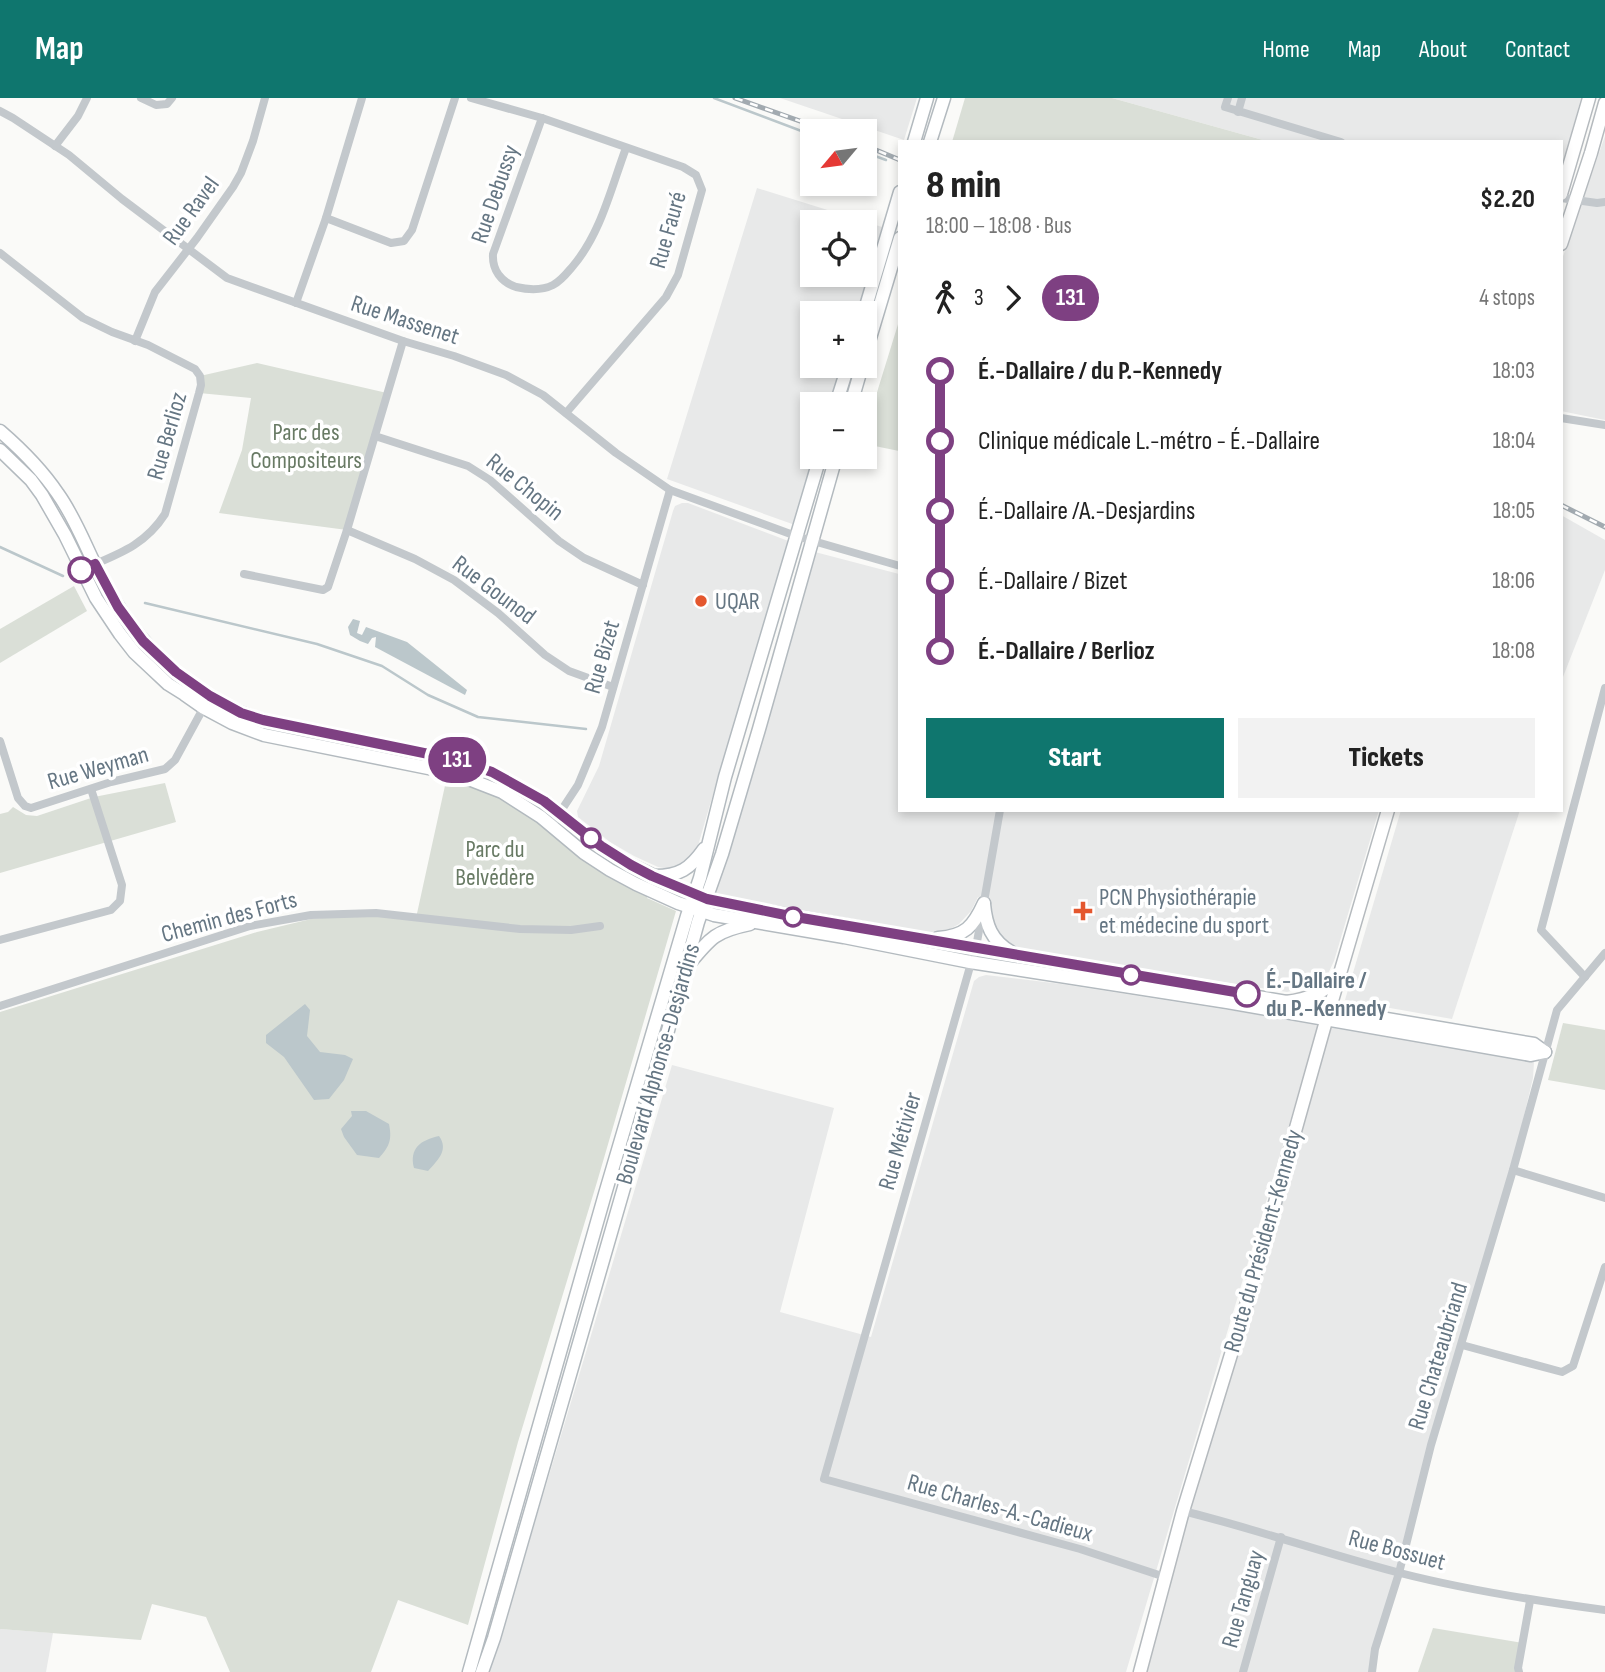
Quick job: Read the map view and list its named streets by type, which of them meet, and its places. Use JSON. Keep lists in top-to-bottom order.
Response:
{
  "streets": {
    "main road": ["Boulevard Alphonse-Desjardins", "Route du Président-Kennedy"],
    "street": [
      "Rue Debussy",
      "Rue Ravel",
      "Rue Fauré",
      "Rue Massenet",
      "Rue Berlioz",
      "Rue Chopin",
      "Rue Gounod",
      "Rue Bizet",
      "Rue Weyman",
      "Chemin des Forts",
      "Rue Métivier",
      "Rue Chateaubriand",
      "Rue Charles-A.-Cadieux",
      "Rue Bossuet",
      "Rue Tanguay"
    ]
  },
  "crossings": [
    ["Rue Debussy", "Rue Fauré"],
    ["Rue Ravel", "Rue Massenet"],
    ["Rue Ravel", "Rue Berlioz"],
    ["Rue Fauré", "Rue Massenet"],
    ["Rue Massenet", "Rue Bizet"],
    ["Rue Massenet", "Boulevard Alphonse-Desjardins"],
    ["Rue Chopin", "Rue Bizet"],
    ["Rue Gounod", "Rue Bizet"],
    ["Rue Métivier", "Rue Charles-A.-Cadieux"],
    ["Route du Président-Kennedy", "Rue Charles-A.-Cadieux"],
    ["Route du Président-Kennedy", "Rue Bossuet"],
    ["Rue Chateaubriand", "Rue Bossuet"],
    ["Rue Bossuet", "Rue Tanguay"]
  ],
  "parks": ["Parc des Compositeurs", "Parc du Belvédère"],
  "places": {
    "other": ["UQAR", "É.-Dallaire / du P.-Kennedy"],
    "health": ["PCN Physiothérapie et médecine du sport"]
  },
  "lines": ["bus line 131"],
  "north": "bottom left",
  "page": {
    "header": "Map",
    "nav": [
      "Home",
      "Map",
      "About",
      "Contact"
    ],
    "on_map": "131",
    "map_buttons": ["+", "−"],
    "heading": ["8 min", "18:00 – 18:08 · Bus", "$2.20"],
    "legs": ["3", "131", "4 stops"],
    "list": [
      {
        "name": "É.-Dallaire / du P.-Kennedy",
        "value": "18:03"
      },
      {
        "name": "Clinique médicale L.-métro - É.-Dallaire",
        "value": "18:04"
      },
      {
        "name": "É.-Dallaire /A.-Desjardins",
        "value": "18:05"
      },
      {
        "name": "É.-Dallaire / Bizet",
        "value": "18:06"
      },
      {
        "name": "É.-Dallaire / Berlioz",
        "value": "18:08"
      }
    ],
    "buttons": ["Start", "Tickets"]
  }
}
